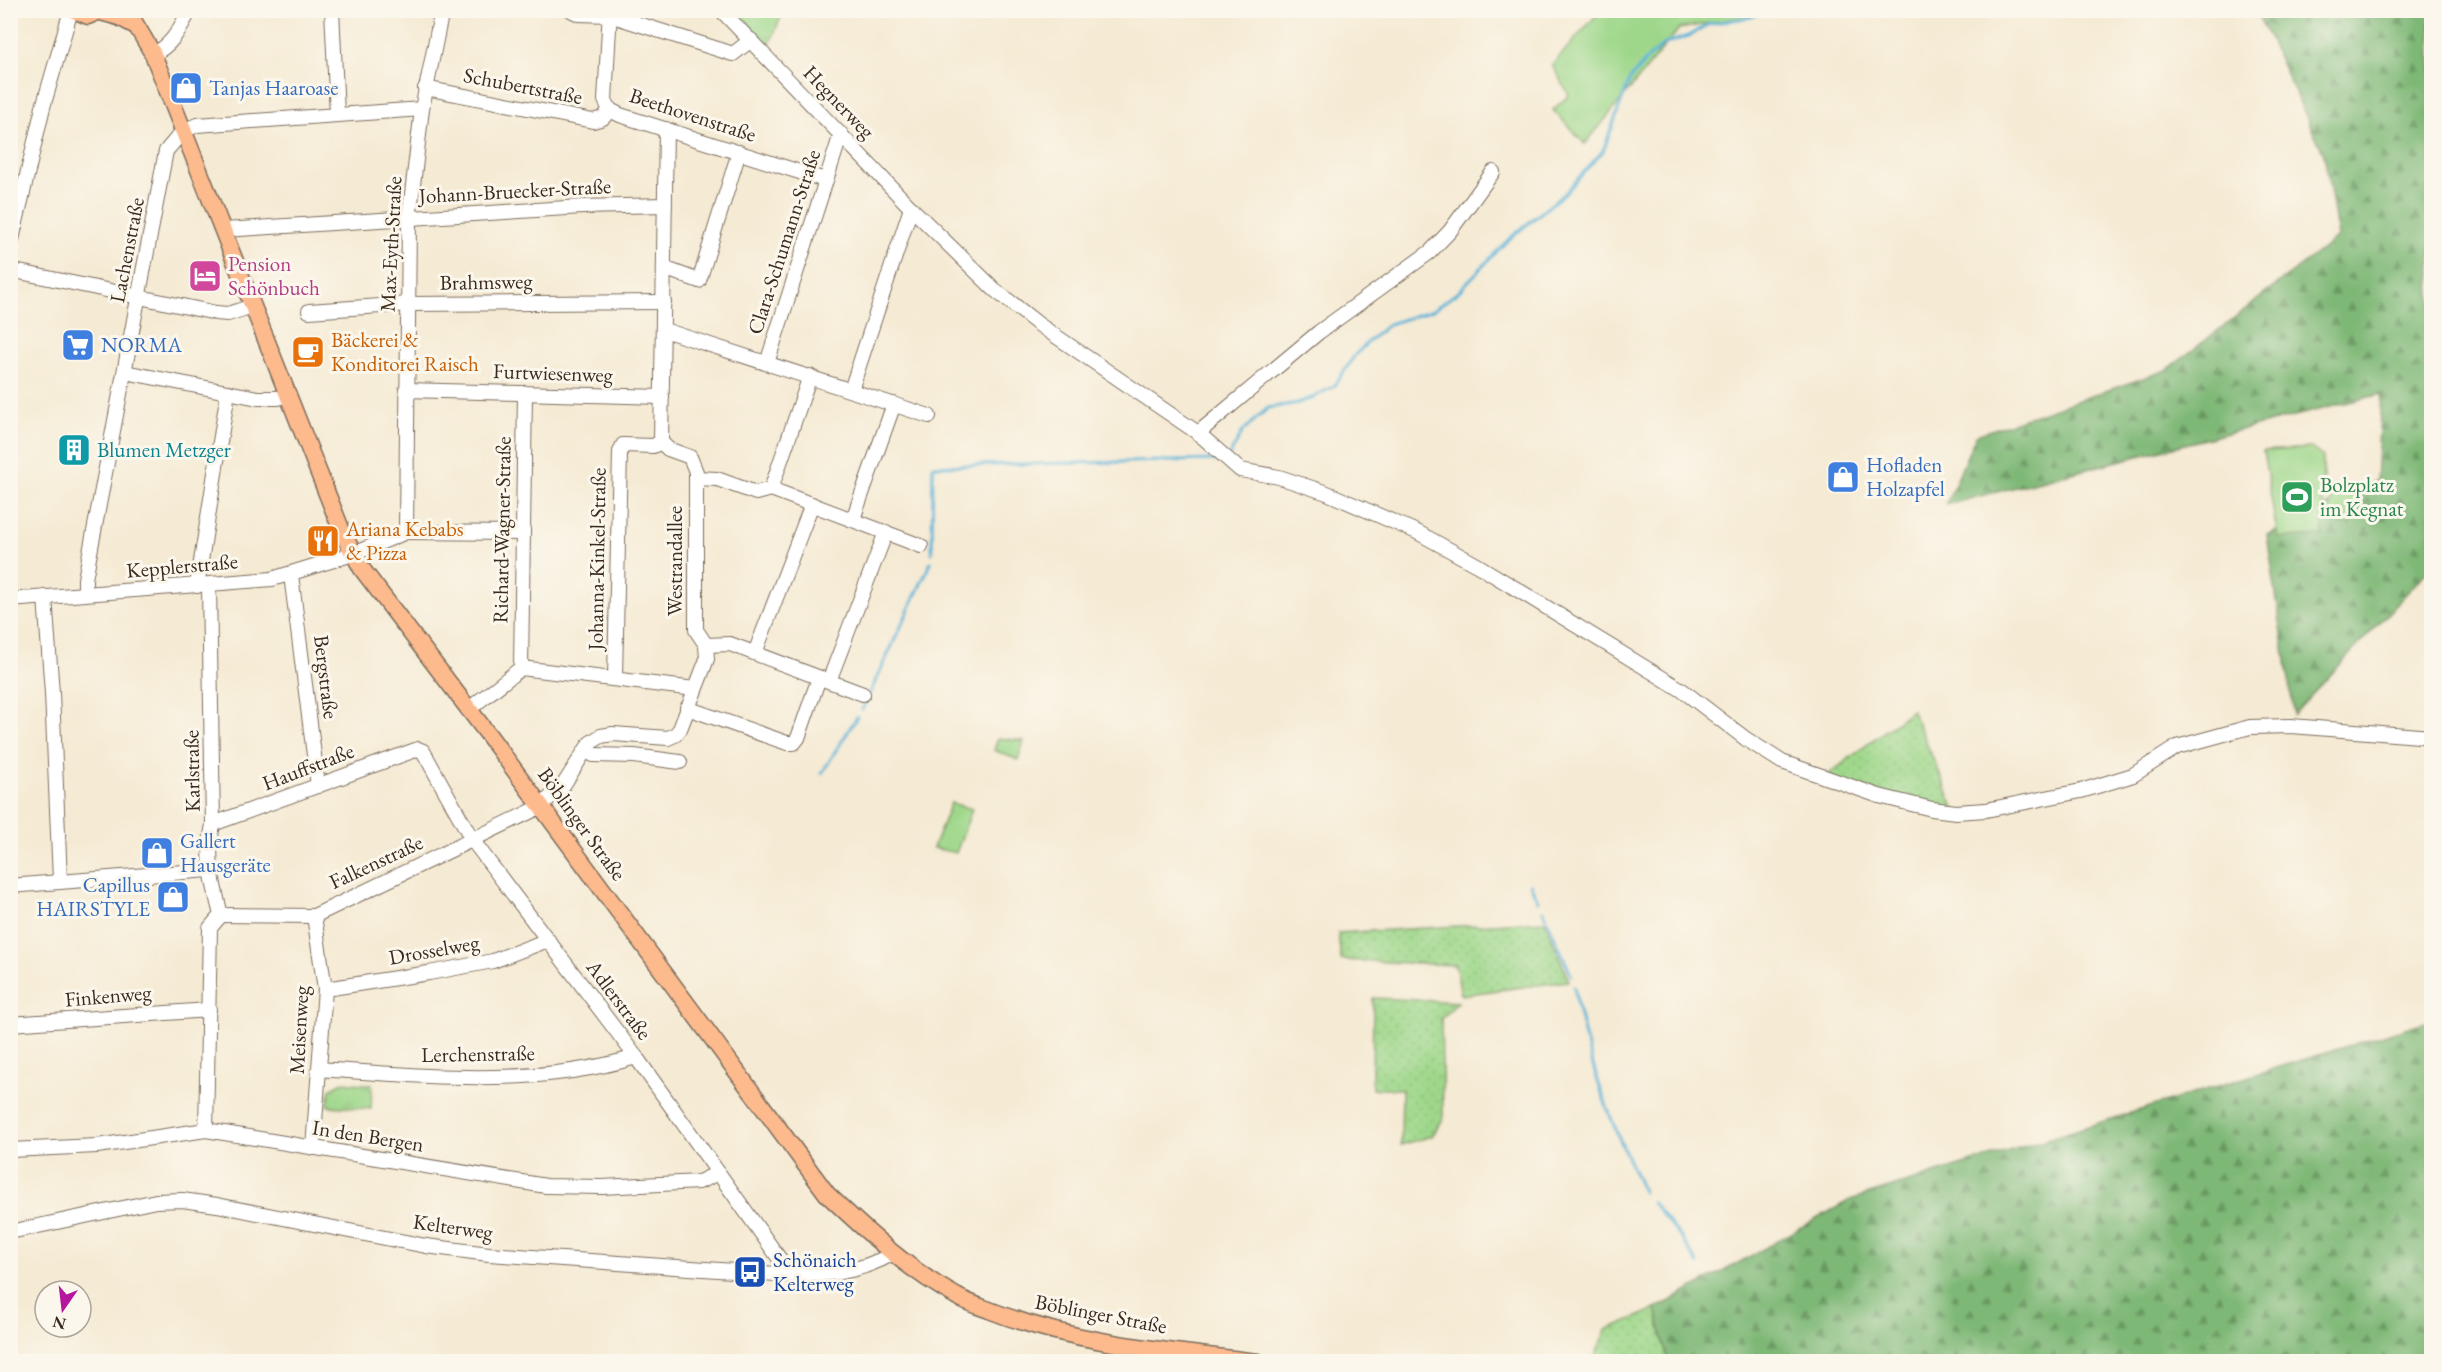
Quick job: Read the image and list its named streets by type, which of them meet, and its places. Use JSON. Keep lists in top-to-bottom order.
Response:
{
  "streets": {
    "main road": ["Böblinger Straße"],
    "street": [
      "Schubertstraße",
      "Hegnerweg",
      "Beethovenstraße",
      "Johann-Bruecker-Straße",
      "Clara-Schumann-Straße",
      "Max-Eyth-Straße",
      "Lachenstraße",
      "Brahmsweg",
      "Furtwiesenweg",
      "Richard-Wagner-Straße",
      "Johanna-Kinkel-Straße",
      "Westrandallee",
      "Kepplerstraße",
      "Bergstraße",
      "Hauffstraße",
      "Karlstraße",
      "Falkenstraße",
      "Drosselweg",
      "Finkenweg",
      "Adlerstraße",
      "Meisenweg",
      "Lerchenstraße",
      "In den Bergen",
      "Kelterweg"
    ]
  },
  "crossings": [
    ["Schubertstraße", "Beethovenstraße"],
    ["Schubertstraße", "Max-Eyth-Straße"],
    ["Hegnerweg", "Clara-Schumann-Straße"],
    ["Beethovenstraße", "Clara-Schumann-Straße"],
    ["Johann-Bruecker-Straße", "Max-Eyth-Straße"],
    ["Johann-Bruecker-Straße", "Böblinger Straße"],
    ["Max-Eyth-Straße", "Brahmsweg"],
    ["Max-Eyth-Straße", "Furtwiesenweg"],
    ["Lachenstraße", "Kepplerstraße"],
    ["Lachenstraße", "Böblinger Straße"],
    ["Furtwiesenweg", "Richard-Wagner-Straße"],
    ["Johanna-Kinkel-Straße", "Westrandallee"],
    ["Kepplerstraße", "Bergstraße"],
    ["Kepplerstraße", "Karlstraße"],
    ["Kepplerstraße", "Böblinger Straße"],
    ["Bergstraße", "Hauffstraße"],
    ["Hauffstraße", "Karlstraße"],
    ["Hauffstraße", "Adlerstraße"],
    ["Karlstraße", "Falkenstraße"],
    ["Böblinger Straße", "Falkenstraße"],
    ["Böblinger Straße", "Kelterweg"],
    ["Falkenstraße", "Adlerstraße"],
    ["Falkenstraße", "Meisenweg"],
    ["Drosselweg", "Adlerstraße"],
    ["Drosselweg", "Meisenweg"],
    ["Adlerstraße", "Lerchenstraße"],
    ["Adlerstraße", "In den Bergen"],
    ["Adlerstraße", "Kelterweg"],
    ["Meisenweg", "Lerchenstraße"],
    ["Meisenweg", "In den Bergen"]
  ],
  "places": {
    "shop": [
      "Tanjas Haaroase",
      "Hofladen Holzapfel",
      "Gallert Hausgeräte",
      "Capillus HAIRSTYLE"
    ],
    "hotel": ["Pension Schönbuch"],
    "supermarket": ["NORMA"],
    "cafe": ["Bäckerei & Konditorei Raisch"],
    "building": ["Blumen Metzger"],
    "sports": ["Bolzplatz im Kegnat"],
    "restaurant": ["Ariana Kebabs & Pizza"],
    "bus stop": ["Schönaich Kelterweg"]
  },
  "north": "bottom"
}
